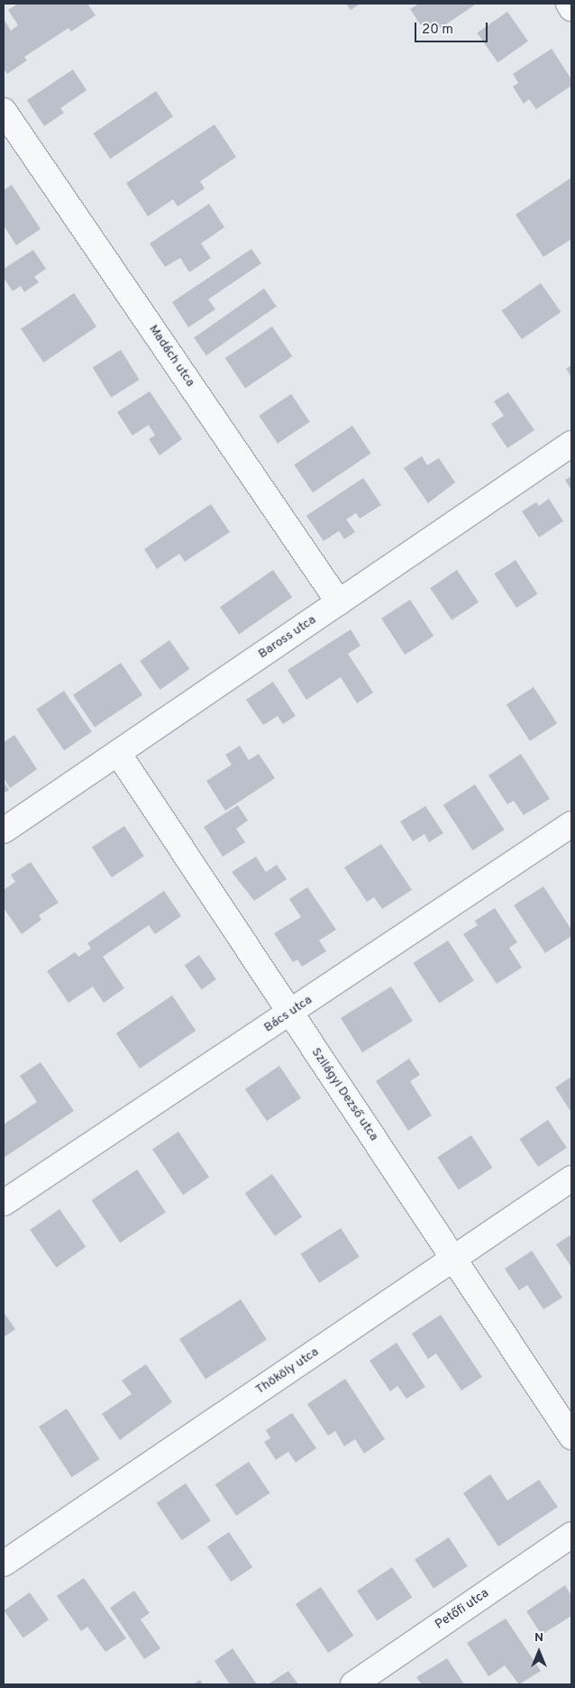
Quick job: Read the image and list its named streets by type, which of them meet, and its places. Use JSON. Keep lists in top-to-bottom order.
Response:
{
  "streets": {
    "street": [
      "Madách utca",
      "Baross utca",
      "Bács utca",
      "Szilágyi Dezső utca",
      "Thököly utca",
      "Petőfi utca"
    ]
  },
  "crossings": [
    ["Madách utca", "Baross utca"],
    ["Baross utca", "Szilágyi Dezső utca"],
    ["Bács utca", "Szilágyi Dezső utca"],
    ["Szilágyi Dezső utca", "Thököly utca"]
  ],
  "scale_bar": "20 m",
  "north": "top"
}
